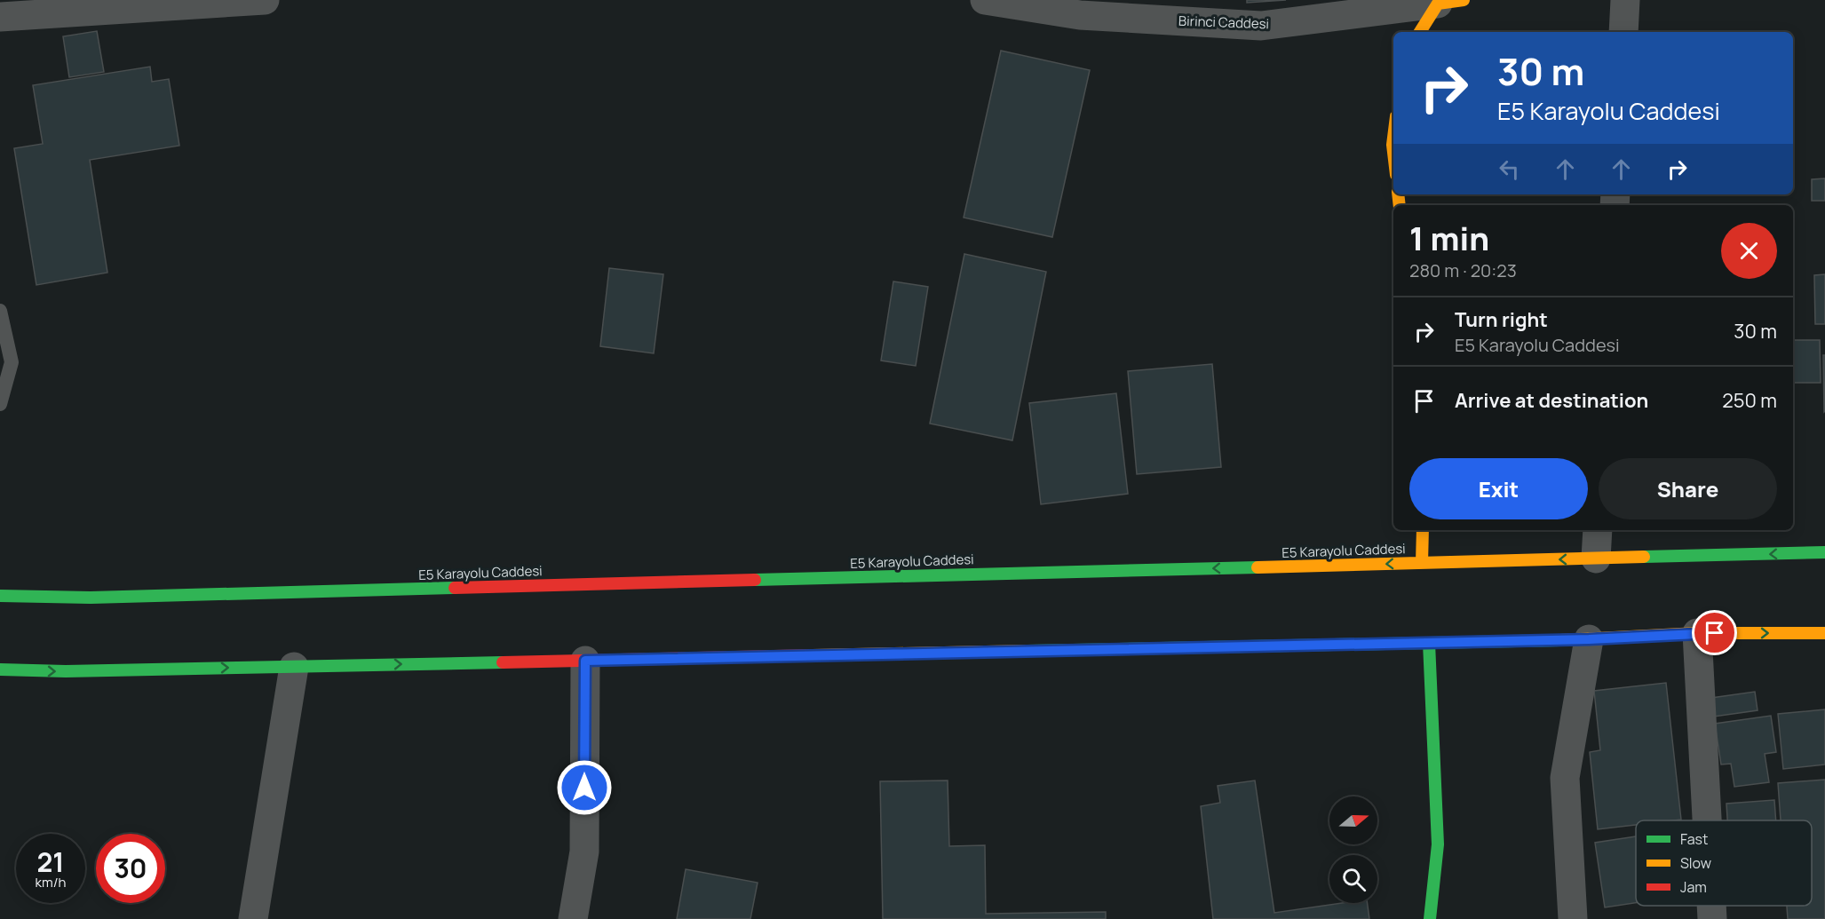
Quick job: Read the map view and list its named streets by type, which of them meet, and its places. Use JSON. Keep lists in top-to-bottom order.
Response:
{
  "streets": {
    "main road": ["E5 Karayolu Caddesi"],
    "street": ["Birinci Caddesi"]
  },
  "legend": ["Fast", "Slow", "Jam"],
  "north": "right",
  "page": {
    "turn": ["30 m", "E5 Karayolu Caddesi"],
    "heading": ["1 min", "280 m · 20:23"],
    "list": [
      {
        "name": "Turn right",
        "note": "E5 Karayolu Caddesi",
        "value": "30 m"
      },
      {
        "name": "Arrive at destination",
        "value": "250 m"
      }
    ],
    "buttons": ["Exit", "Share"],
    "speed": "21 km/h",
    "limit": "30"
  }
}
